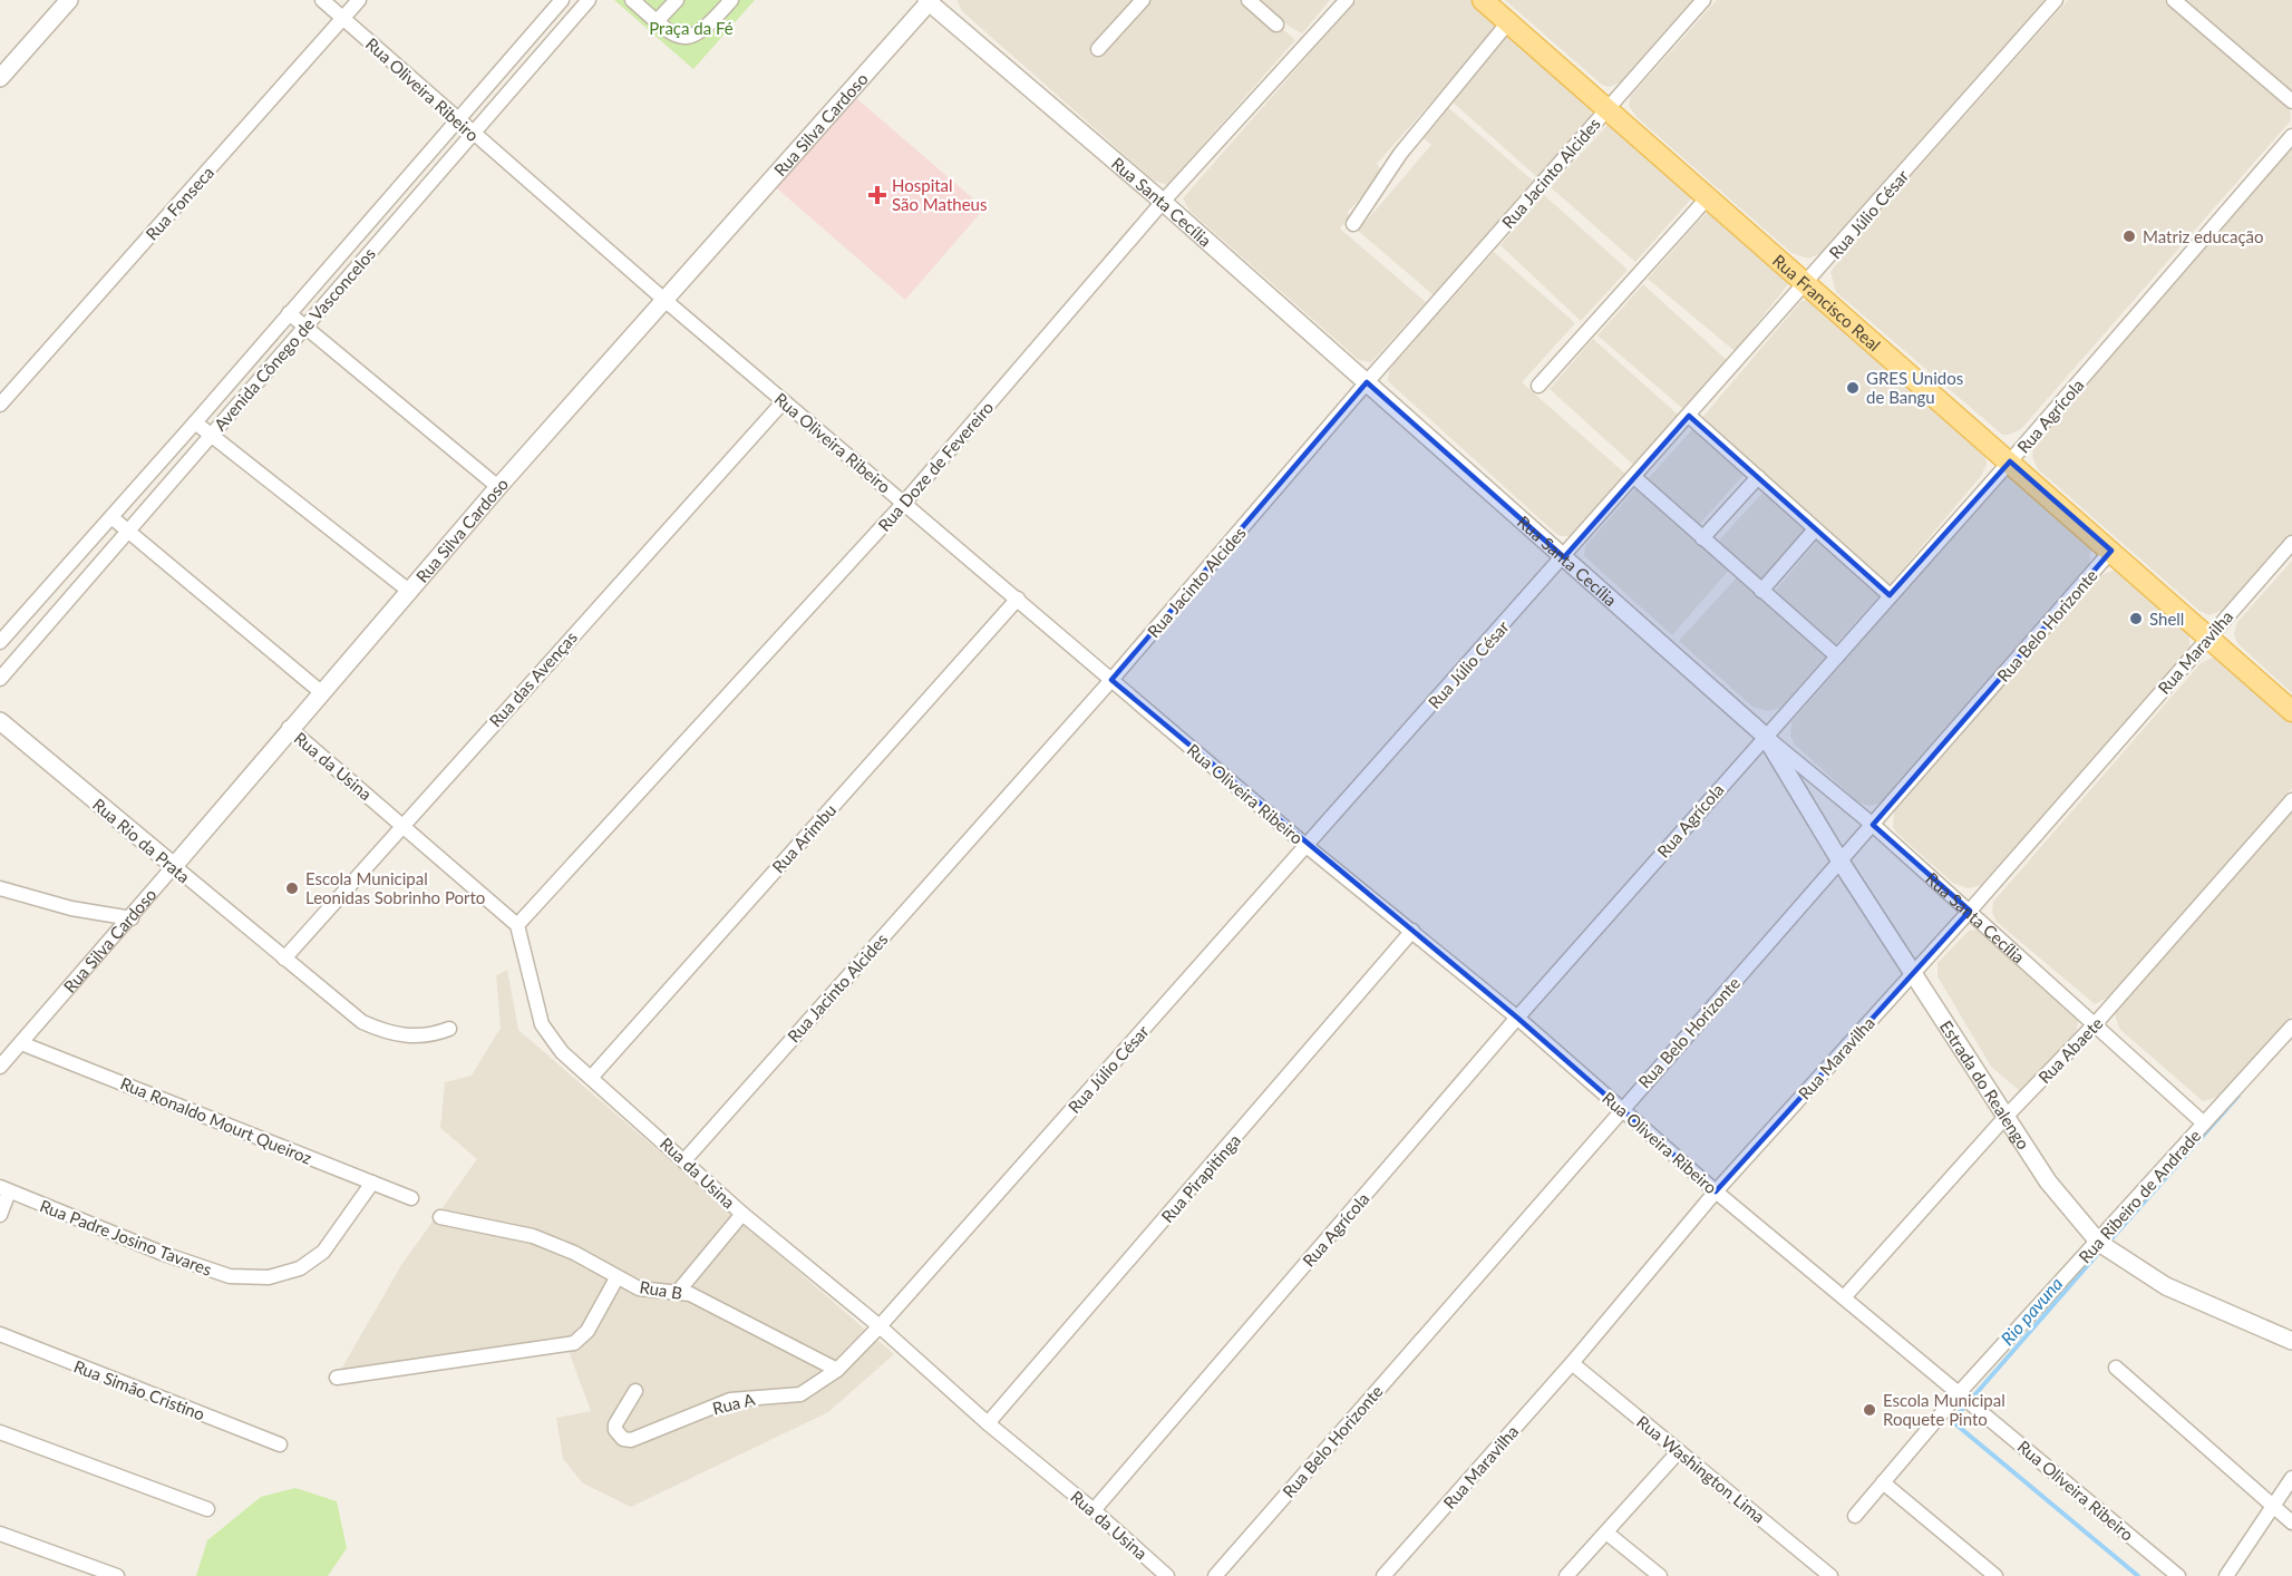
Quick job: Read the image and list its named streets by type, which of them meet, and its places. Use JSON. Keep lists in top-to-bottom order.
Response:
{
  "streets": {
    "main road": ["Rua Francisco Real"],
    "street": [
      "Rua Oliveira Ribeiro",
      "Rua Silva Cardoso",
      "Rua Jacinto Alcides",
      "Rua Santa Cecília",
      "Rua Fonseca",
      "Rua Júlio César",
      "Avenida Cônego de Vasconcelos",
      "Rua Agrícola",
      "Rua Doze de Fevereiro",
      "Rua Belo Horizonte",
      "Rua Maravilha",
      "Rua das Avenças",
      "Rua da Usina",
      "Rua Arimbu",
      "Rua Rio da Prata",
      "Rua Abaete",
      "Estrada do Realengo",
      "Rua Ronaldo Mourt Queiroz",
      "Rua Pirapitinga",
      "Rua Ribeiro de Andrade",
      "Rua Padre Josino Tavares",
      "Rua B",
      "Rua Simão Cristino",
      "Rua A",
      "Rua Washington Lima"
    ]
  },
  "crossings": [
    ["Rua Oliveira Ribeiro", "Rua Silva Cardoso"],
    ["Rua Oliveira Ribeiro", "Rua Jacinto Alcides"],
    ["Rua Oliveira Ribeiro", "Rua Fonseca"],
    ["Rua Oliveira Ribeiro", "Rua Júlio César"],
    ["Rua Oliveira Ribeiro", "Avenida Cônego de Vasconcelos"],
    ["Rua Oliveira Ribeiro", "Rua Agrícola"],
    ["Rua Oliveira Ribeiro", "Rua Doze de Fevereiro"],
    ["Rua Oliveira Ribeiro", "Rua Belo Horizonte"],
    ["Rua Oliveira Ribeiro", "Rua Maravilha"],
    ["Rua Oliveira Ribeiro", "Rua das Avenças"],
    ["Rua Oliveira Ribeiro", "Rua Arimbu"],
    ["Rua Oliveira Ribeiro", "Rua Abaete"],
    ["Rua Oliveira Ribeiro", "Rua Pirapitinga"],
    ["Rua Oliveira Ribeiro", "Rua Ribeiro de Andrade"],
    ["Rua Silva Cardoso", "Rua Santa Cecília"],
    ["Rua Silva Cardoso", "Rua da Usina"],
    ["Rua Silva Cardoso", "Rua Rio da Prata"],
    ["Rua Silva Cardoso", "Rua Ronaldo Mourt Queiroz"],
    ["Rua Jacinto Alcides", "Rua Santa Cecília"],
    ["Rua Jacinto Alcides", "Rua Francisco Real"],
    ["Rua Jacinto Alcides", "Rua da Usina"],
    ["Rua Santa Cecília", "Rua Júlio César"],
    ["Rua Santa Cecília", "Rua Agrícola"],
    ["Rua Santa Cecília", "Rua Doze de Fevereiro"],
    ["Rua Santa Cecília", "Rua Belo Horizonte"],
    ["Rua Santa Cecília", "Rua Maravilha"],
    ["Rua Santa Cecília", "Rua Abaete"],
    ["Rua Santa Cecília", "Estrada do Realengo"],
    ["Rua Santa Cecília", "Rua Ribeiro de Andrade"],
    ["Rua Júlio César", "Rua Francisco Real"],
    ["Rua Júlio César", "Rua da Usina"],
    ["Rua Júlio César", "Rua A"],
    ["Rua Francisco Real", "Rua Agrícola"],
    ["Rua Francisco Real", "Rua Belo Horizonte"],
    ["Rua Francisco Real", "Rua Maravilha"],
    ["Rua Agrícola", "Rua da Usina"],
    ["Rua Agrícola", "Estrada do Realengo"],
    ["Rua Doze de Fevereiro", "Rua da Usina"],
    ["Rua Belo Horizonte", "Estrada do Realengo"],
    ["Rua Maravilha", "Estrada do Realengo"],
    ["Rua Maravilha", "Rua Washington Lima"],
    ["Rua das Avenças", "Rua da Usina"],
    ["Rua das Avenças", "Rua Rio da Prata"],
    ["Rua da Usina", "Rua Arimbu"],
    ["Rua da Usina", "Rua Pirapitinga"],
    ["Rua da Usina", "Rua A"],
    ["Rua Abaete", "Estrada do Realengo"],
    ["Estrada do Realengo", "Rua Ribeiro de Andrade"],
    ["Rua Ronaldo Mourt Queiroz", "Rua Padre Josino Tavares"],
    ["Rua B", "Rua A"]
  ],
  "water": ["Rio pavuna"],
  "parks": ["Praça da Fé"],
  "places": {
    "health": ["Hospital São Matheus"],
    "other": [
      "Matriz educação",
      "GRES Unidos de Bangu",
      "Shell",
      "Escola Municipal Leonidas Sobrinho Porto",
      "Escola Municipal Roquete Pinto"
    ]
  }
}
